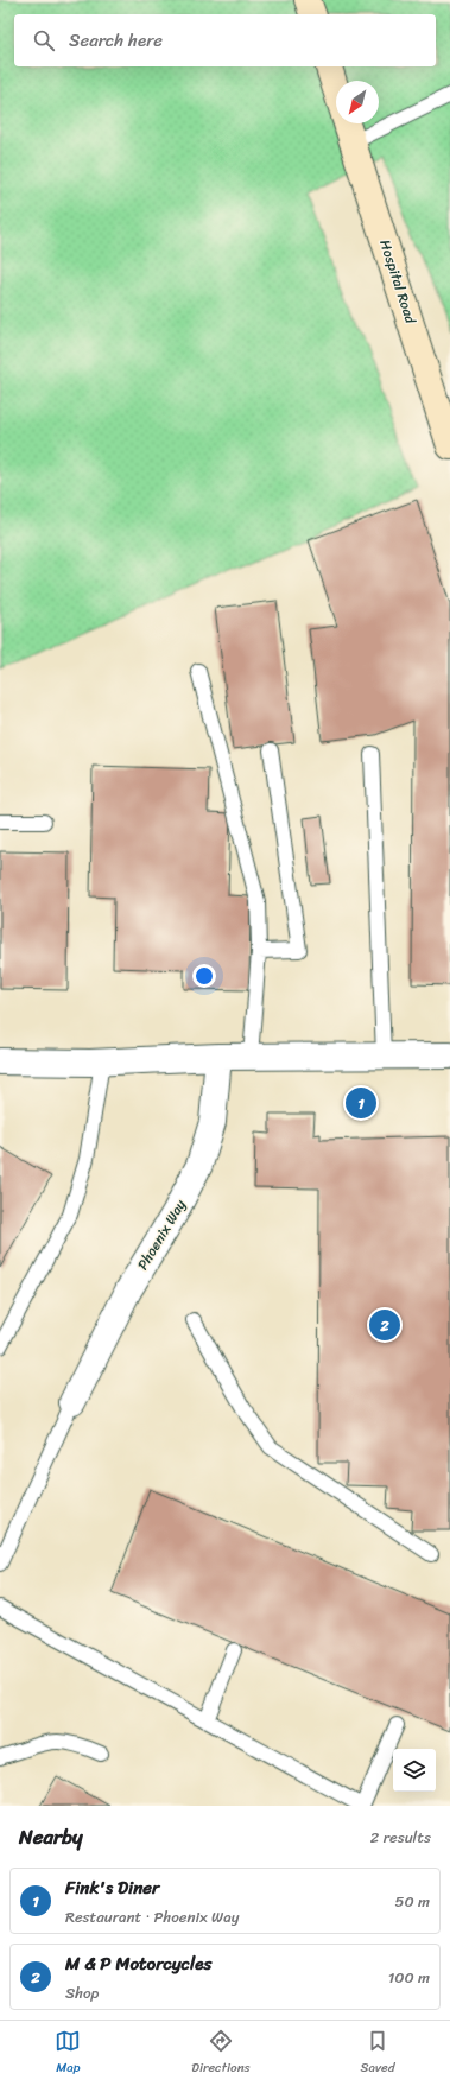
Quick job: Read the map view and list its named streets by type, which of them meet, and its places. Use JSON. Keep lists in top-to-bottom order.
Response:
{
  "streets": {
    "street": ["Hospital Road", "Phoenix Way"]
  },
  "north": "bottom left",
  "page": {
    "search": "Search here",
    "pins": ["1", "2"],
    "heading": ["Nearby", "2 results"],
    "list": [
      {
        "mark": "1",
        "name": "Fink's Diner",
        "note": "Restaurant · Phoenix Way",
        "value": "50 m"
      },
      {
        "mark": "2",
        "name": "M & P Motorcycles",
        "note": "Shop",
        "value": "100 m"
      }
    ],
    "nav": ["Map", "Directions", "Saved"]
  }
}
